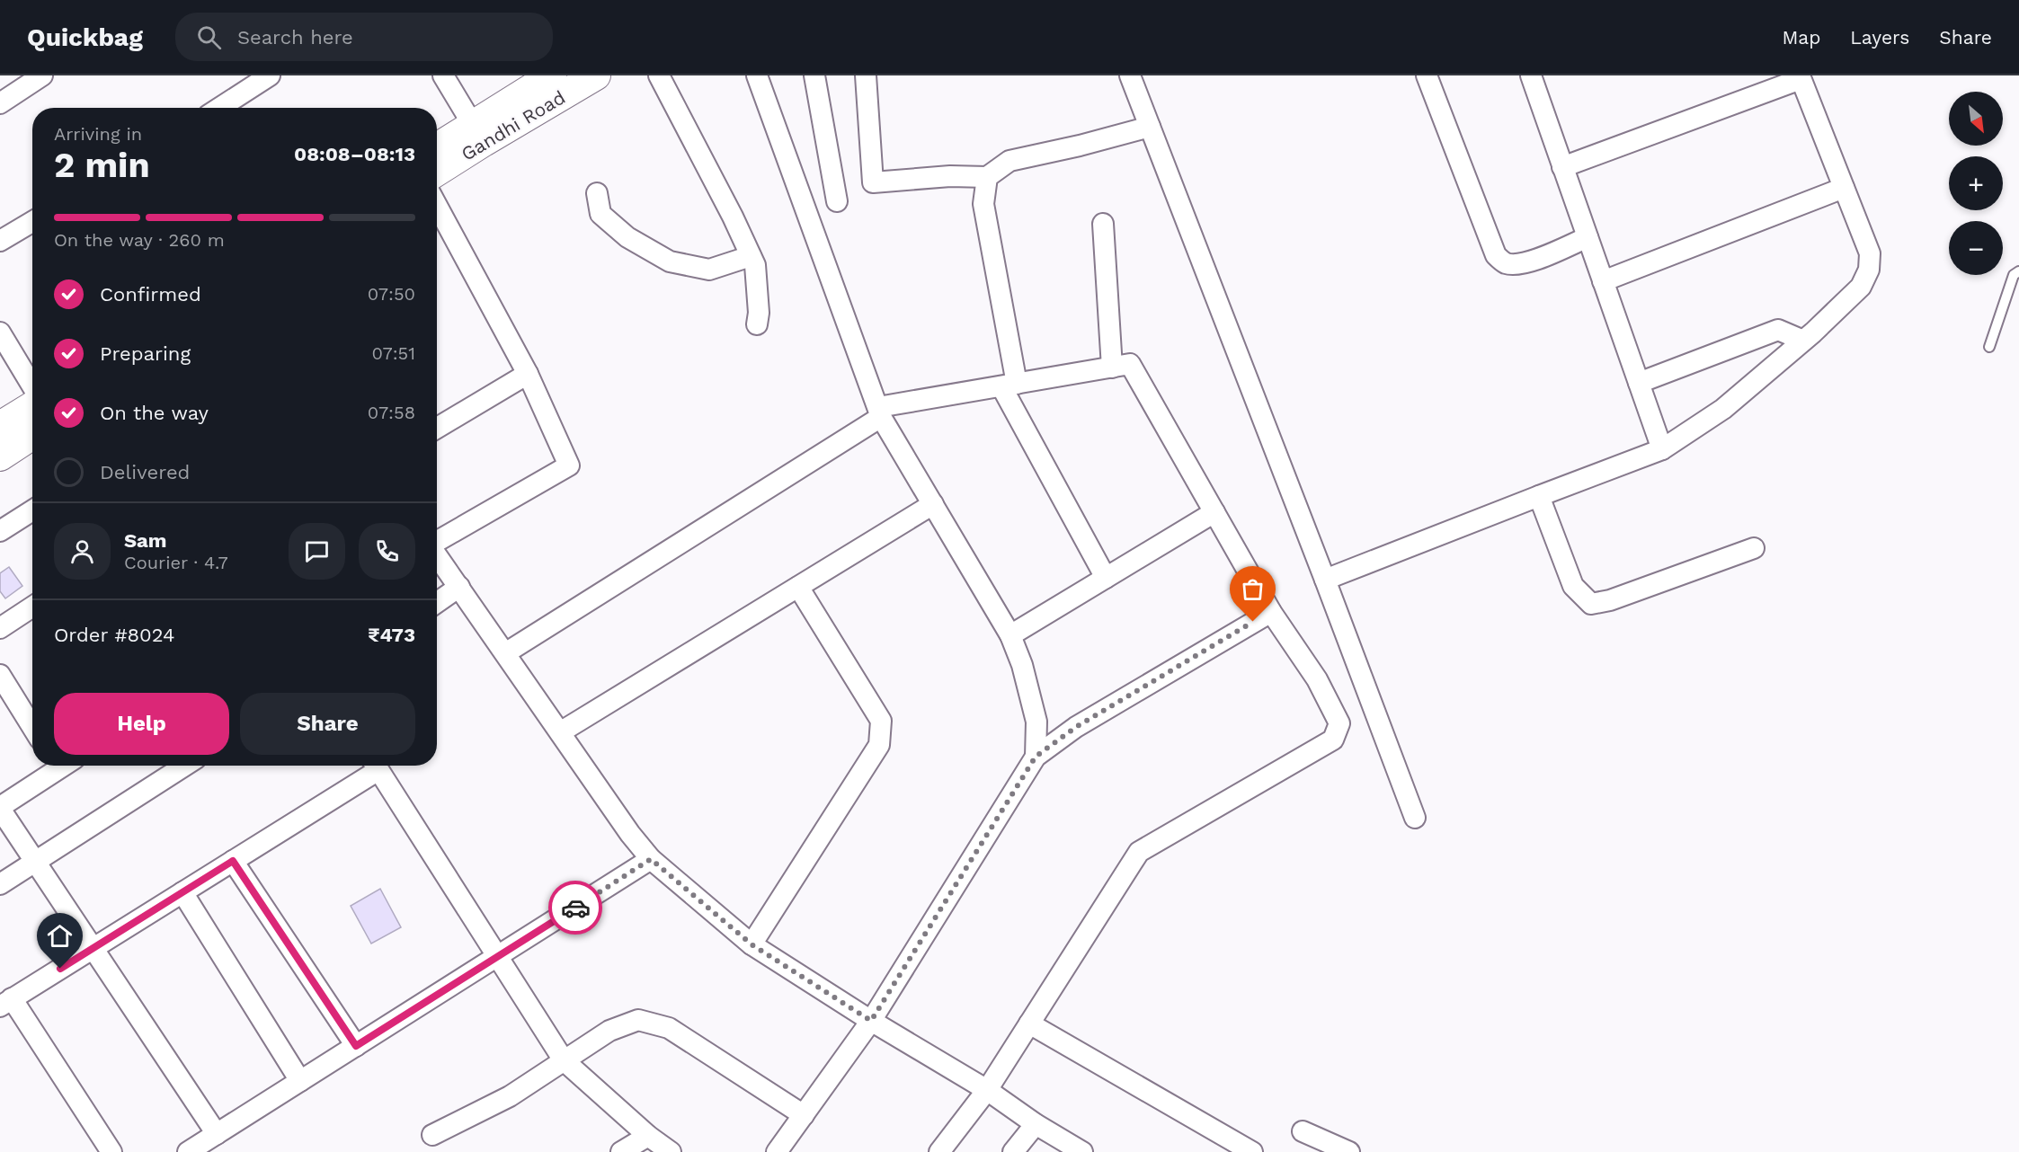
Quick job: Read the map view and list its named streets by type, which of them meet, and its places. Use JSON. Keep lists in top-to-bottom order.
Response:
{
  "streets": {
    "main road": ["Gandhi Road"]
  },
  "north": "bottom right",
  "page": {
    "header": "Quickbag",
    "search": "Search here",
    "nav": ["Map", "Layers", "Share"],
    "map_buttons": ["+", "−"],
    "heading": ["2 min", "Arriving in", "08:08–08:13"],
    "panel": [
      "Sam",
      "Courier · 4.7",
      "Order #8024",
      "₹473"
    ],
    "bar": "On the way · 260 m",
    "list": [
      ["Confirmed", "07:50"],
      ["Preparing", "07:51"],
      ["On the way", "07:58"],
      "Delivered"
    ],
    "buttons": ["Help", "Share"]
  }
}
